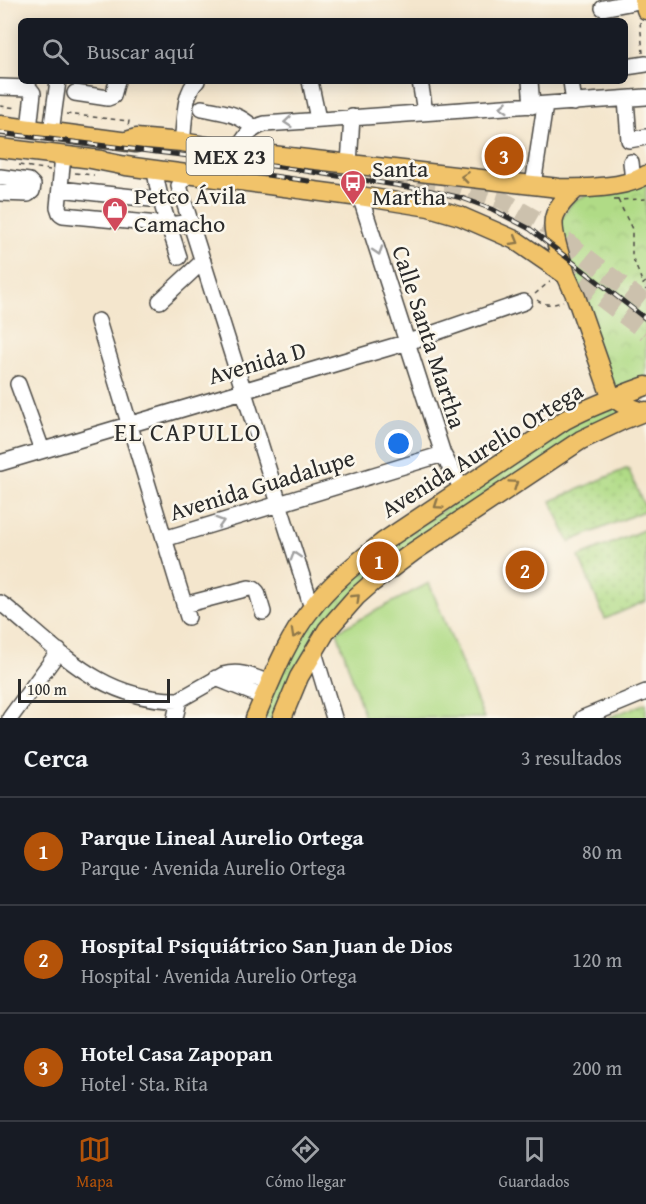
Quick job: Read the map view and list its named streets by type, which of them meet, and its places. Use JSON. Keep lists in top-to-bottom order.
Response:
{
  "streets": {
    "main road": ["MEX 23", "Avenida Aurelio Ortega"],
    "street": ["Calle Santa Martha", "Avenida D", "Avenida Guadalupe"]
  },
  "crossings": [
    ["Calle Santa Martha", "Avenida D"],
    ["Calle Santa Martha", "Avenida Aurelio Ortega"],
    ["Calle Santa Martha", "Avenida Guadalupe"]
  ],
  "one_way": ["Calle Santa Martha", "Avenida Guadalupe"],
  "districts": ["EL CAPULLO"],
  "places": {
    "bus stop": ["Santa Martha"],
    "shop": ["Petco Ávila Camacho"]
  },
  "scale_bar": "100 m",
  "page": {
    "search": "Buscar aquí",
    "pins": ["3", "1", "2"],
    "scale": "100 m",
    "heading": ["Cerca", "3 resultados"],
    "list": [
      {
        "mark": "1",
        "name": "Parque Lineal Aurelio Ortega",
        "note": "Parque · Avenida Aurelio Ortega",
        "value": "80 m"
      },
      {
        "mark": "2",
        "name": "Hospital Psiquiátrico San Juan de Dios",
        "note": "Hospital · Avenida Aurelio Ortega",
        "value": "120 m"
      },
      {
        "mark": "3",
        "name": "Hotel Casa Zapopan",
        "note": "Hotel · Sta. Rita",
        "value": "200 m"
      }
    ],
    "nav": ["Mapa", "Cómo llegar", "Guardados"]
  }
}
